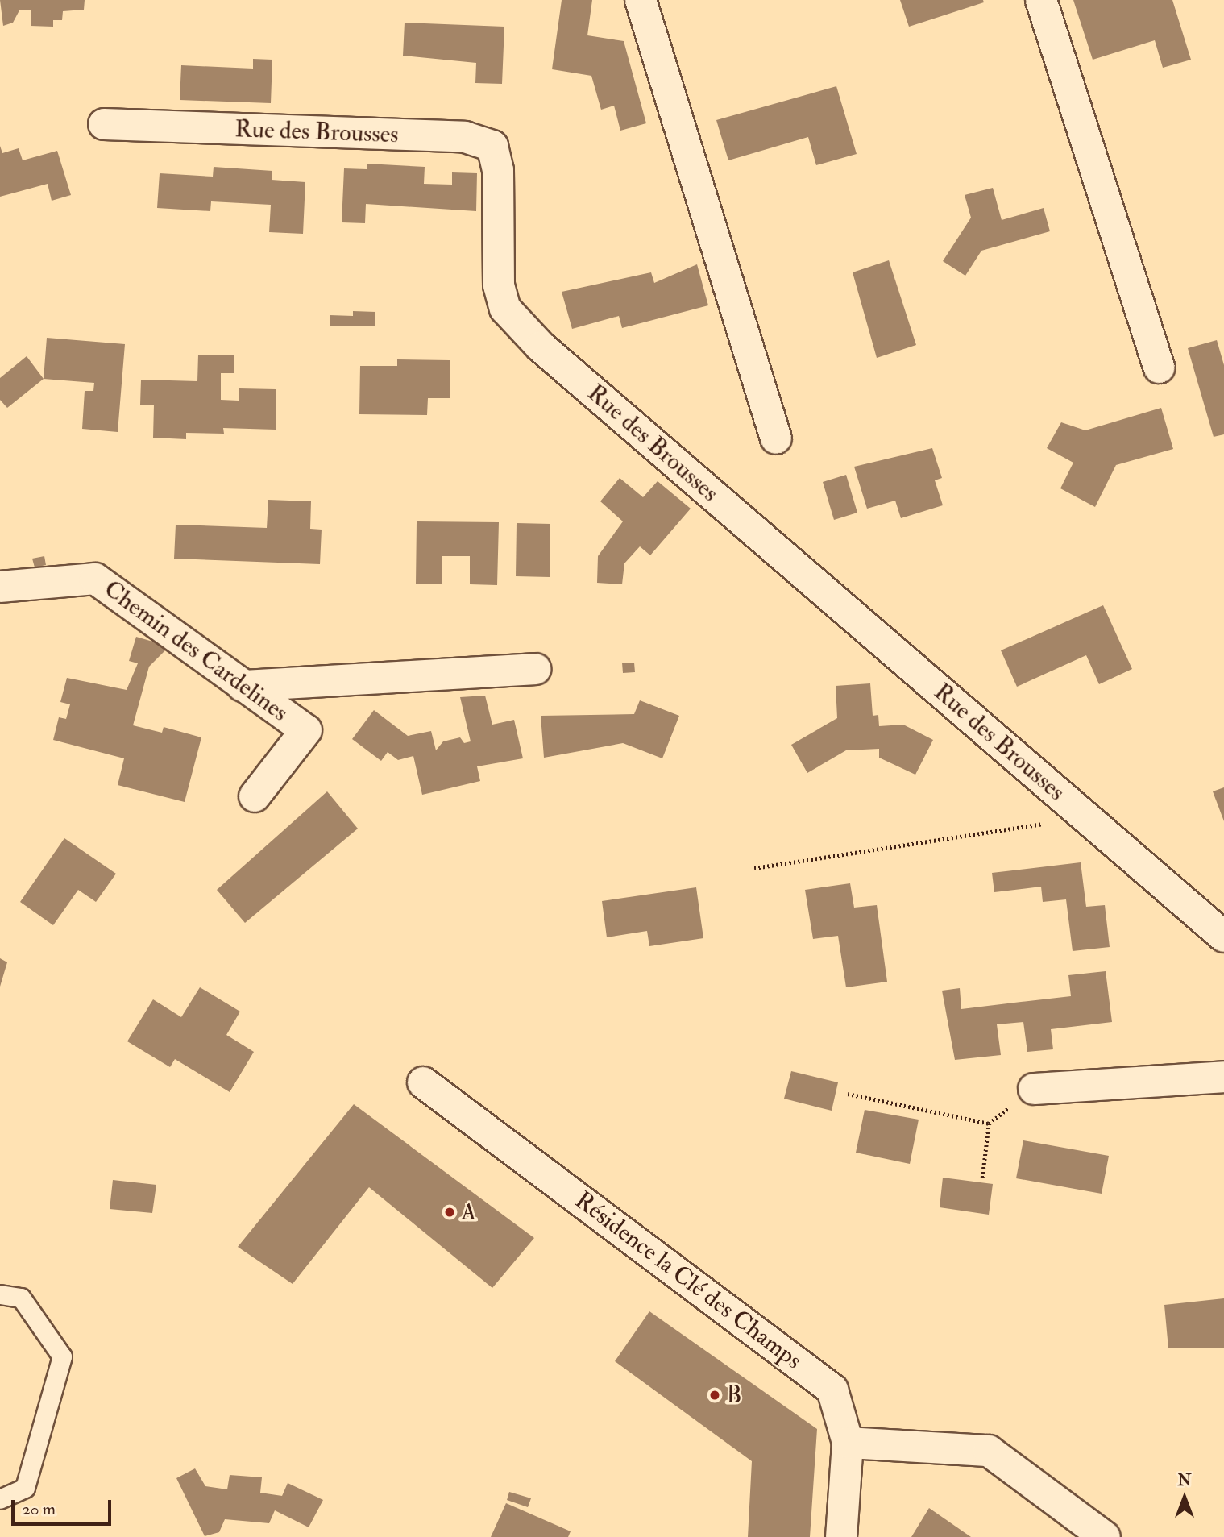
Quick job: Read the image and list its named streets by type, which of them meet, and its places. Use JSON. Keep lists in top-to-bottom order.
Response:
{
  "streets": {
    "street": ["Rue des Brousses", "Chemin des Cardelines", "Résidence la Clé des Champs"]
  },
  "places": ["A", "B"],
  "scale_bar": "20 m",
  "north": "top"
}
